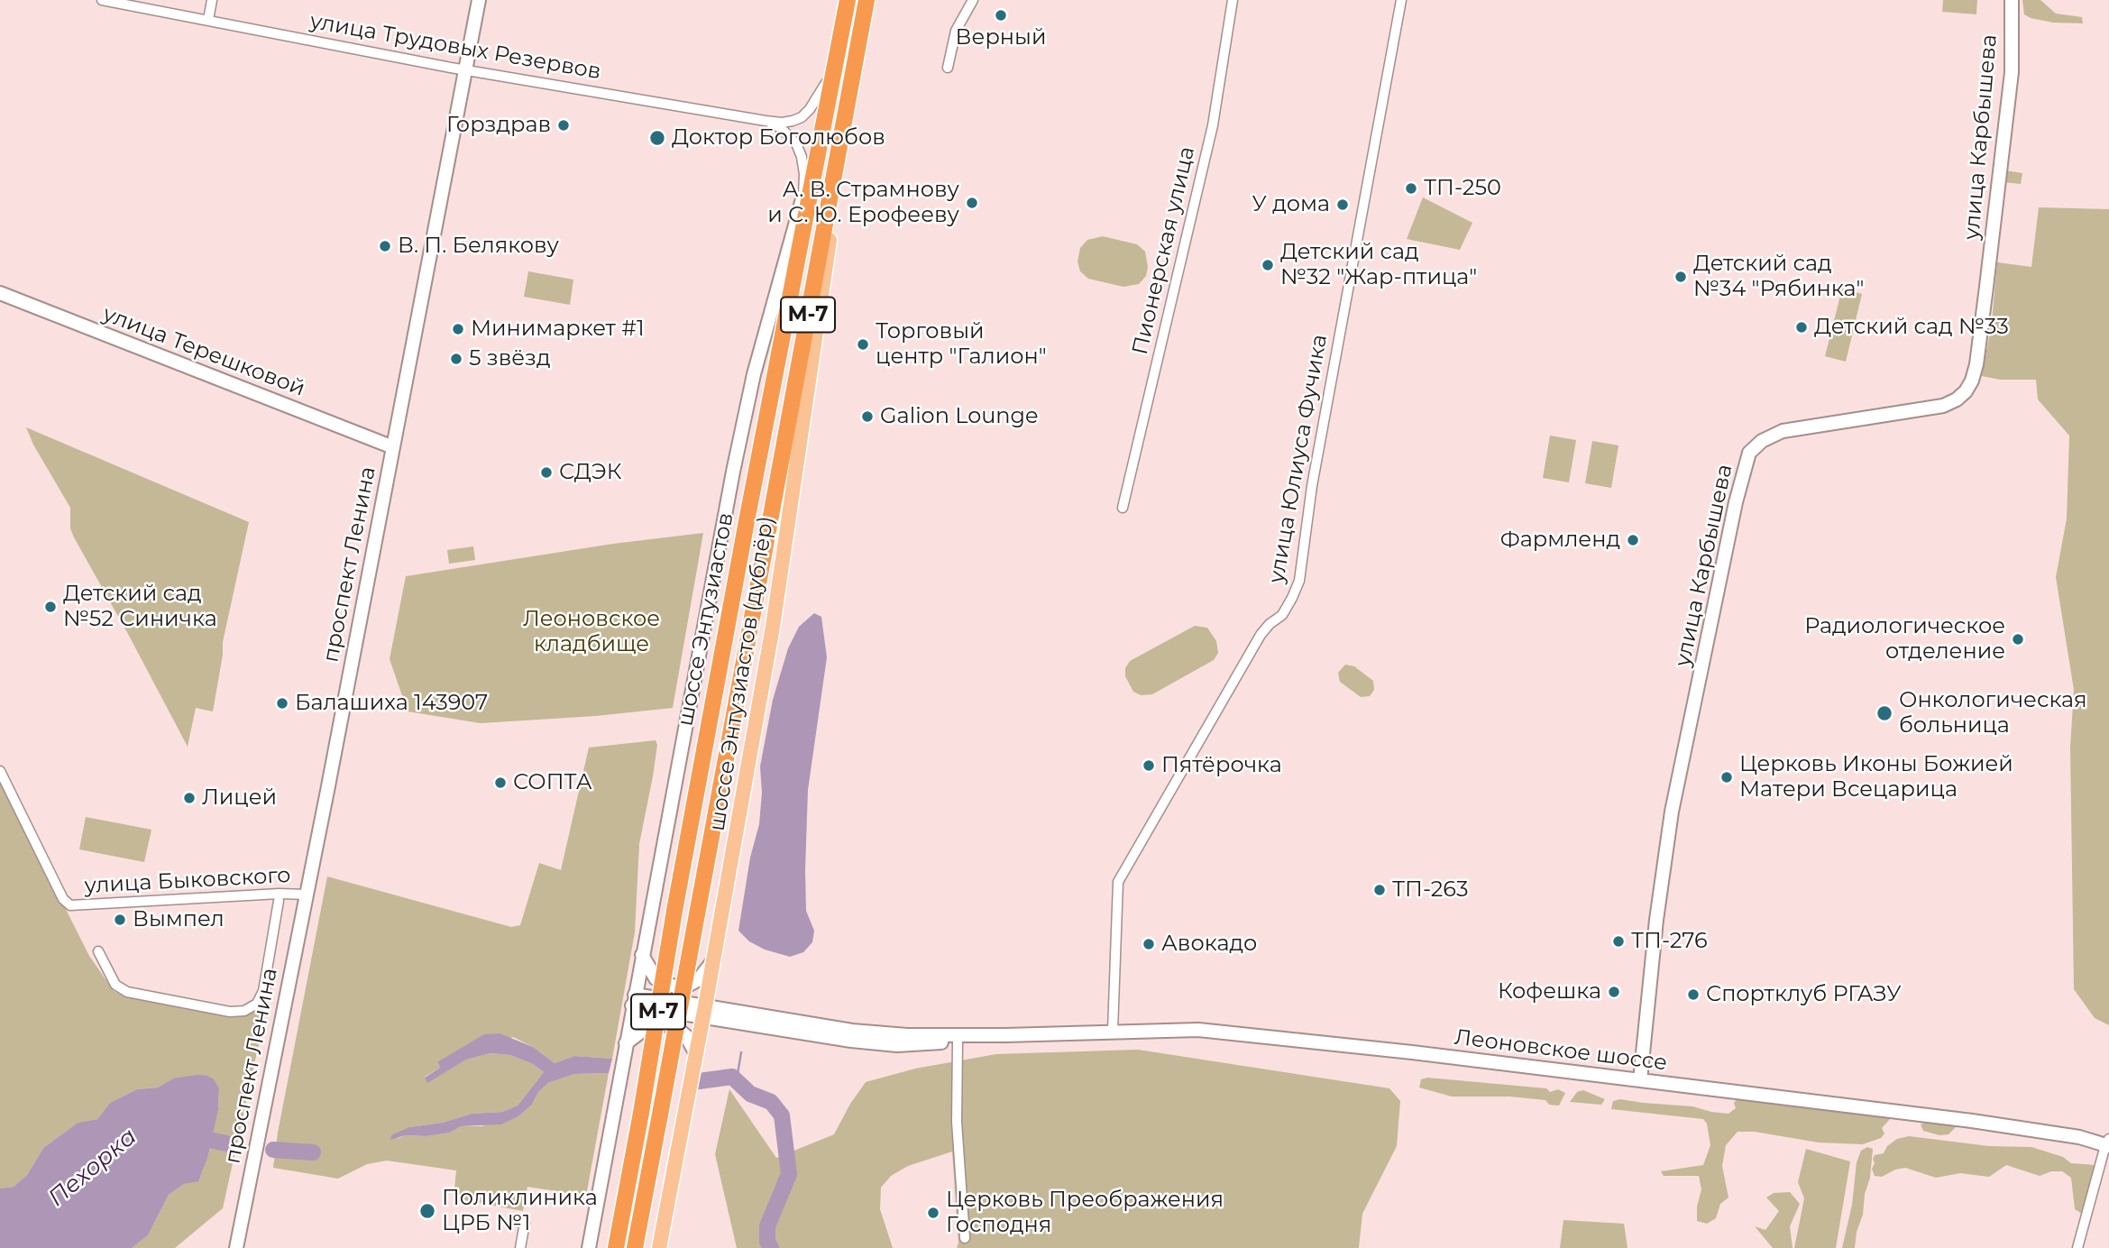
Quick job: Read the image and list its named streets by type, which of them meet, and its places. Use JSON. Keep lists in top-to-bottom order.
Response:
{
  "streets": {
    "highway": ["М-7", "шоссе Энтузиастов"],
    "main road": [
      "улица Карбышева",
      "улица Терешковой",
      "проспект Ленина",
      "шоссе Энтузиастов (дублёр)",
      "Леоновское шоссе"
    ],
    "street": [
      "улица Трудовых Резервов",
      "Пионерская улица",
      "улица Юлиуса Фучика",
      "улица Быковского"
    ]
  },
  "crossings": [
    ["улица Трудовых Резервов", "проспект Ленина"],
    ["улица Трудовых Резервов", "шоссе Энтузиастов"],
    ["улица Трудовых Резервов", "шоссе Энтузиастов (дублёр)"],
    ["улица Карбышева", "Леоновское шоссе"],
    ["улица Терешковой", "проспект Ленина"],
    ["улица Юлиуса Фучика", "Леоновское шоссе"],
    ["проспект Ленина", "улица Быковского"],
    ["шоссе Энтузиастов", "шоссе Энтузиастов (дублёр)"],
    ["шоссе Энтузиастов (дублёр)", "Леоновское шоссе"]
  ],
  "water": ["Пехорка"],
  "parks": ["Леоновское кладбище"],
  "places": [
    "Верный",
    "Горздрав",
    "Доктор Боголюбов",
    "ТП-250",
    "А. В. Страмнову и С. Ю. Ерофееву",
    "У дома",
    "В. П. Белякову",
    "Детский сад №32 \"Жар-птица\"",
    "Детский сад №34 \"Рябинка\"",
    "Детский сад №33",
    "Минимаркет #1",
    "Торговый центр \"Галион\"",
    "5 звёзд",
    "Galion Lounge",
    "СДЭК",
    "Фармленд",
    "Детский сад №52 Синичка",
    "Радиологическое отделение",
    "Балашиха 143907",
    "Онкологическая больница",
    "Пятёрочка",
    "Церковь Иконы Божией Матери Всецарица",
    "СОПТА",
    "Лицей",
    "ТП-263",
    "Вымпел",
    "ТП-276",
    "Авокадо",
    "Кофешка",
    "Спортклуб РГАЗУ",
    "Поликлиника ЦРБ №1",
    "Церковь Преображения Господня"
  ]
}
